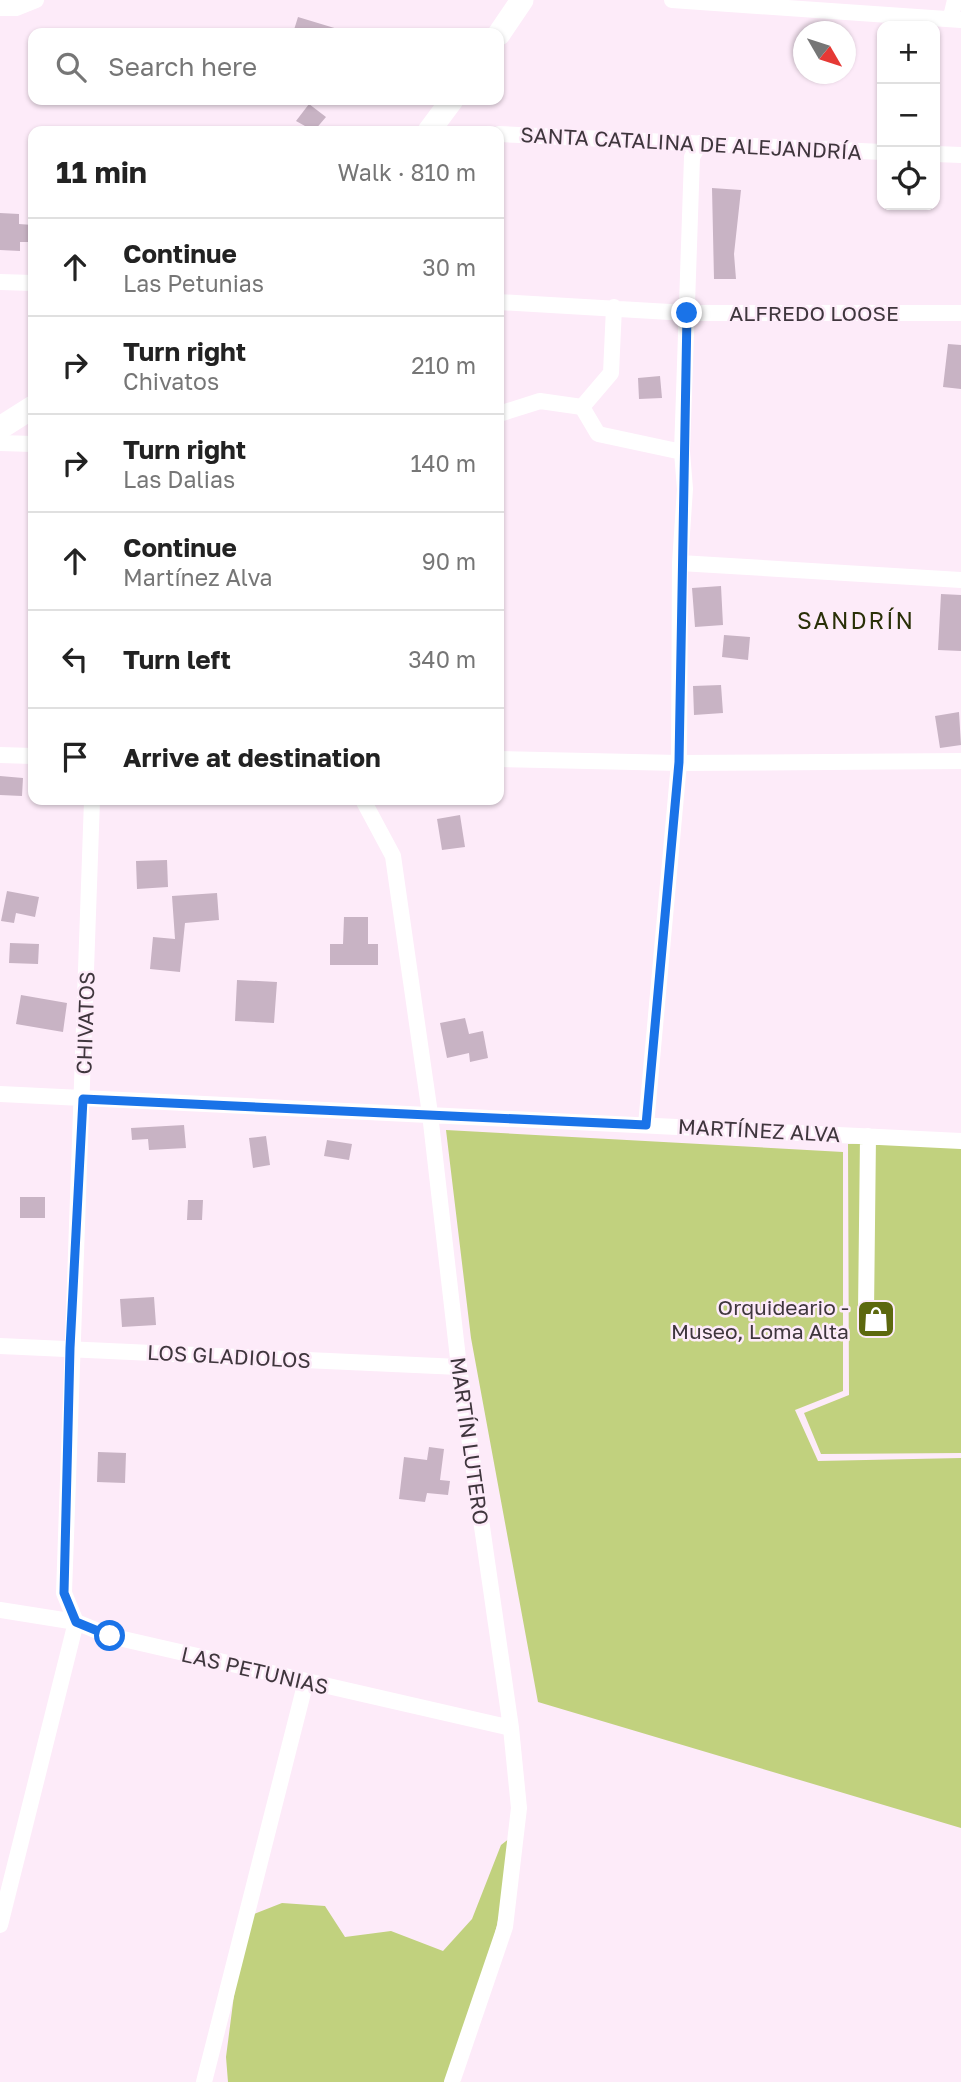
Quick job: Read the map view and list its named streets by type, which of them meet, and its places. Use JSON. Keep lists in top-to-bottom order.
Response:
{
  "streets": {
    "street": [
      "SANTA CATALINA DE ALEJANDRÍA",
      "ALFREDO LOOSE",
      "CHIVATOS",
      "MARTÍNEZ ALVA",
      "LOS GLADIOLOS",
      "MARTÍN LUTERO",
      "LAS PETUNIAS"
    ]
  },
  "crossings": [
    ["CHIVATOS", "MARTÍNEZ ALVA"],
    ["CHIVATOS", "LOS GLADIOLOS"],
    ["CHIVATOS", "LAS PETUNIAS"],
    ["MARTÍNEZ ALVA", "MARTÍN LUTERO"],
    ["LOS GLADIOLOS", "MARTÍN LUTERO"],
    ["MARTÍN LUTERO", "LAS PETUNIAS"]
  ],
  "districts": ["SANDRÍN"],
  "places": {
    "shop": ["Orquideario - Museo, Loma Alta"]
  },
  "north": "bottom right",
  "page": {
    "map_buttons": ["+", "−"],
    "search": "Search here",
    "heading": ["11 min", "Walk · 810 m"],
    "list": [
      ["Continue", "Las Petunias", "30 m"],
      ["Turn right", "Chivatos", "210 m"],
      ["Turn right", "Las Dalias", "140 m"],
      ["Continue", "Martínez Alva", "90 m"],
      ["Turn left", "340 m"],
      "Arrive at destination"
    ]
  }
}
